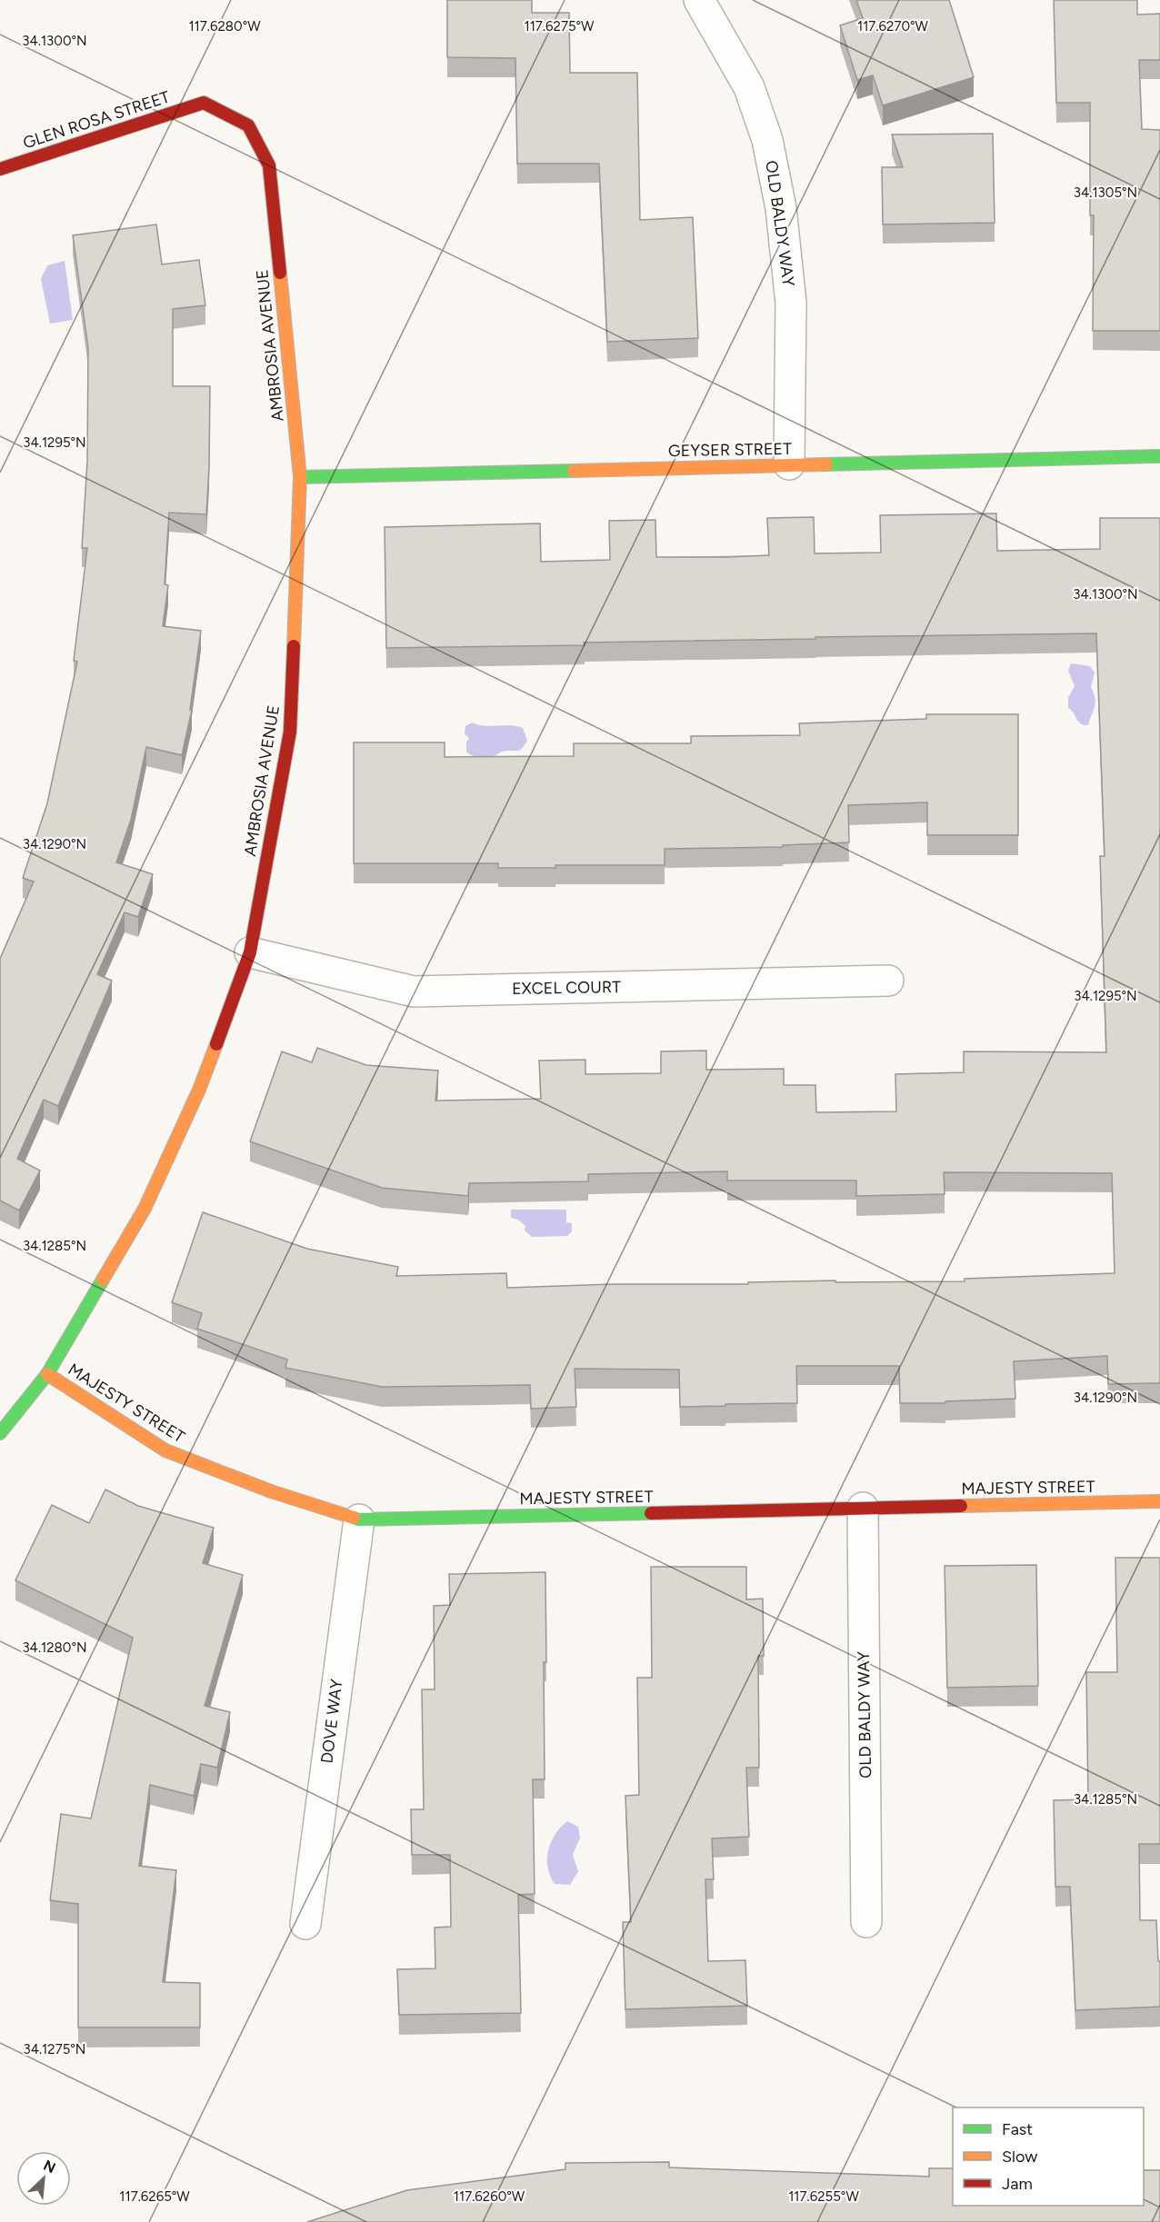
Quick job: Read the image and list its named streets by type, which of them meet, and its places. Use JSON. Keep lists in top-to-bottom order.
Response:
{
  "streets": {
    "street": [
      "GLEN ROSA STREET",
      "OLD BALDY WAY",
      "AMBROSIA AVENUE",
      "GEYSER STREET",
      "EXCEL COURT",
      "MAJESTY STREET",
      "DOVE WAY"
    ]
  },
  "crossings": [
    ["GLEN ROSA STREET", "AMBROSIA AVENUE"],
    ["OLD BALDY WAY", "GEYSER STREET"],
    ["OLD BALDY WAY", "MAJESTY STREET"],
    ["AMBROSIA AVENUE", "GEYSER STREET"],
    ["AMBROSIA AVENUE", "EXCEL COURT"],
    ["AMBROSIA AVENUE", "MAJESTY STREET"],
    ["MAJESTY STREET", "DOVE WAY"]
  ],
  "legend": ["Fast", "Slow", "Jam"],
  "north": "top right",
  "coordinates": [
    "117.6280°W",
    "117.6275°W",
    "117.6270°W",
    "34.1300°N",
    "34.1305°N",
    "34.1295°N",
    "34.1290°N",
    "34.1285°N",
    "34.1280°N",
    "34.1275°N",
    "117.6265°W",
    "117.6260°W",
    "117.6255°W"
  ]
}
